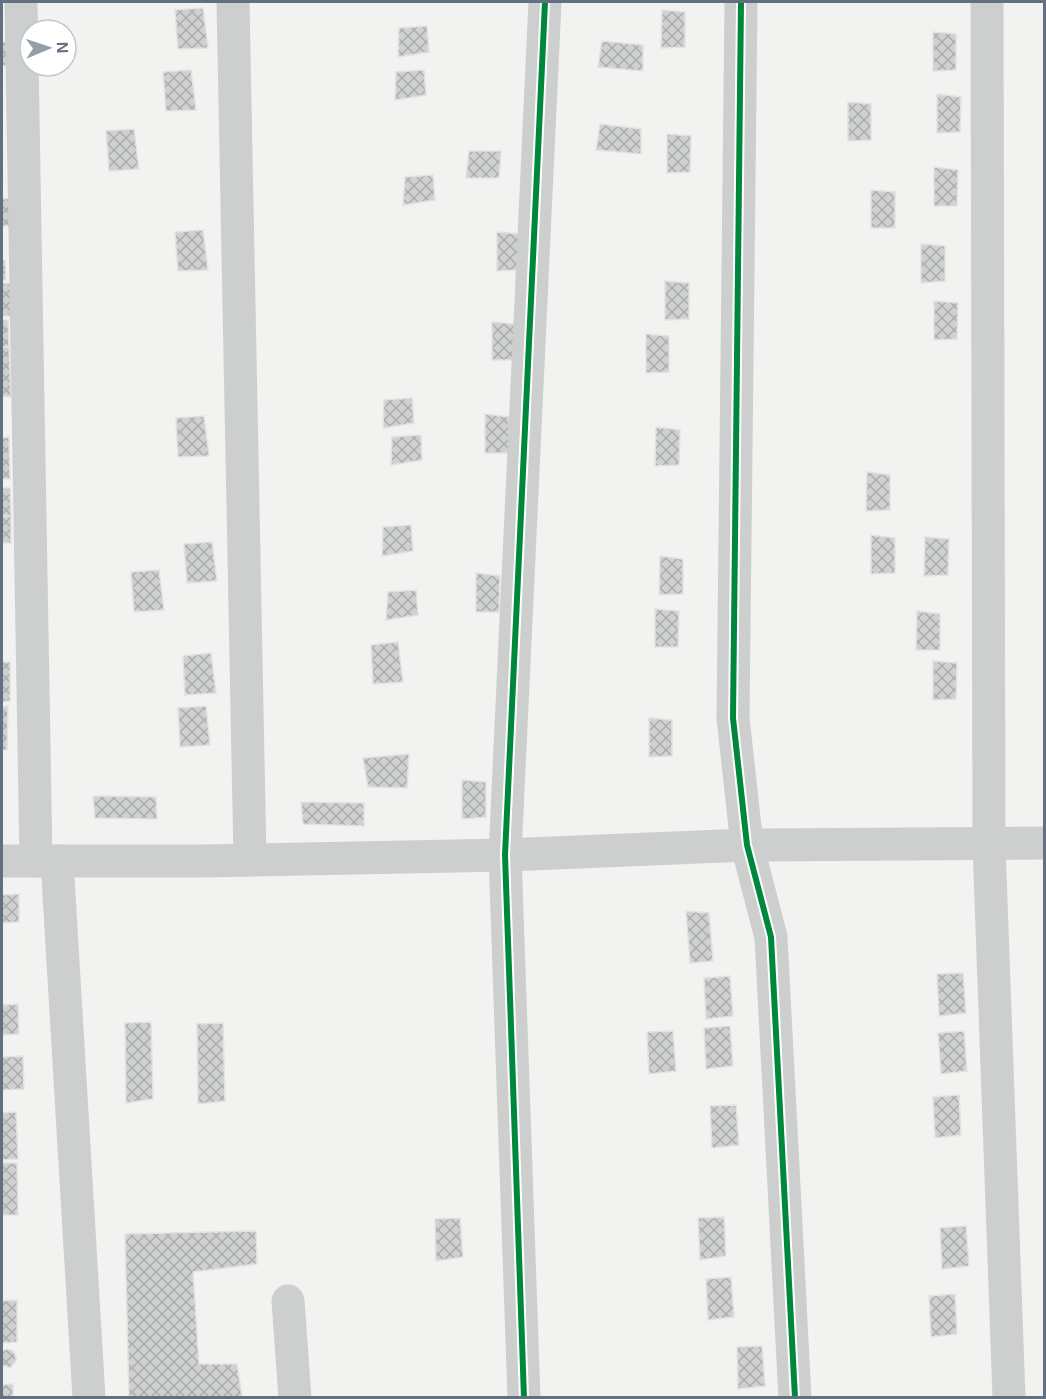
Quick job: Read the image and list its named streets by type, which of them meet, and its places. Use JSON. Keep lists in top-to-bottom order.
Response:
{
  "north": "right"
}
